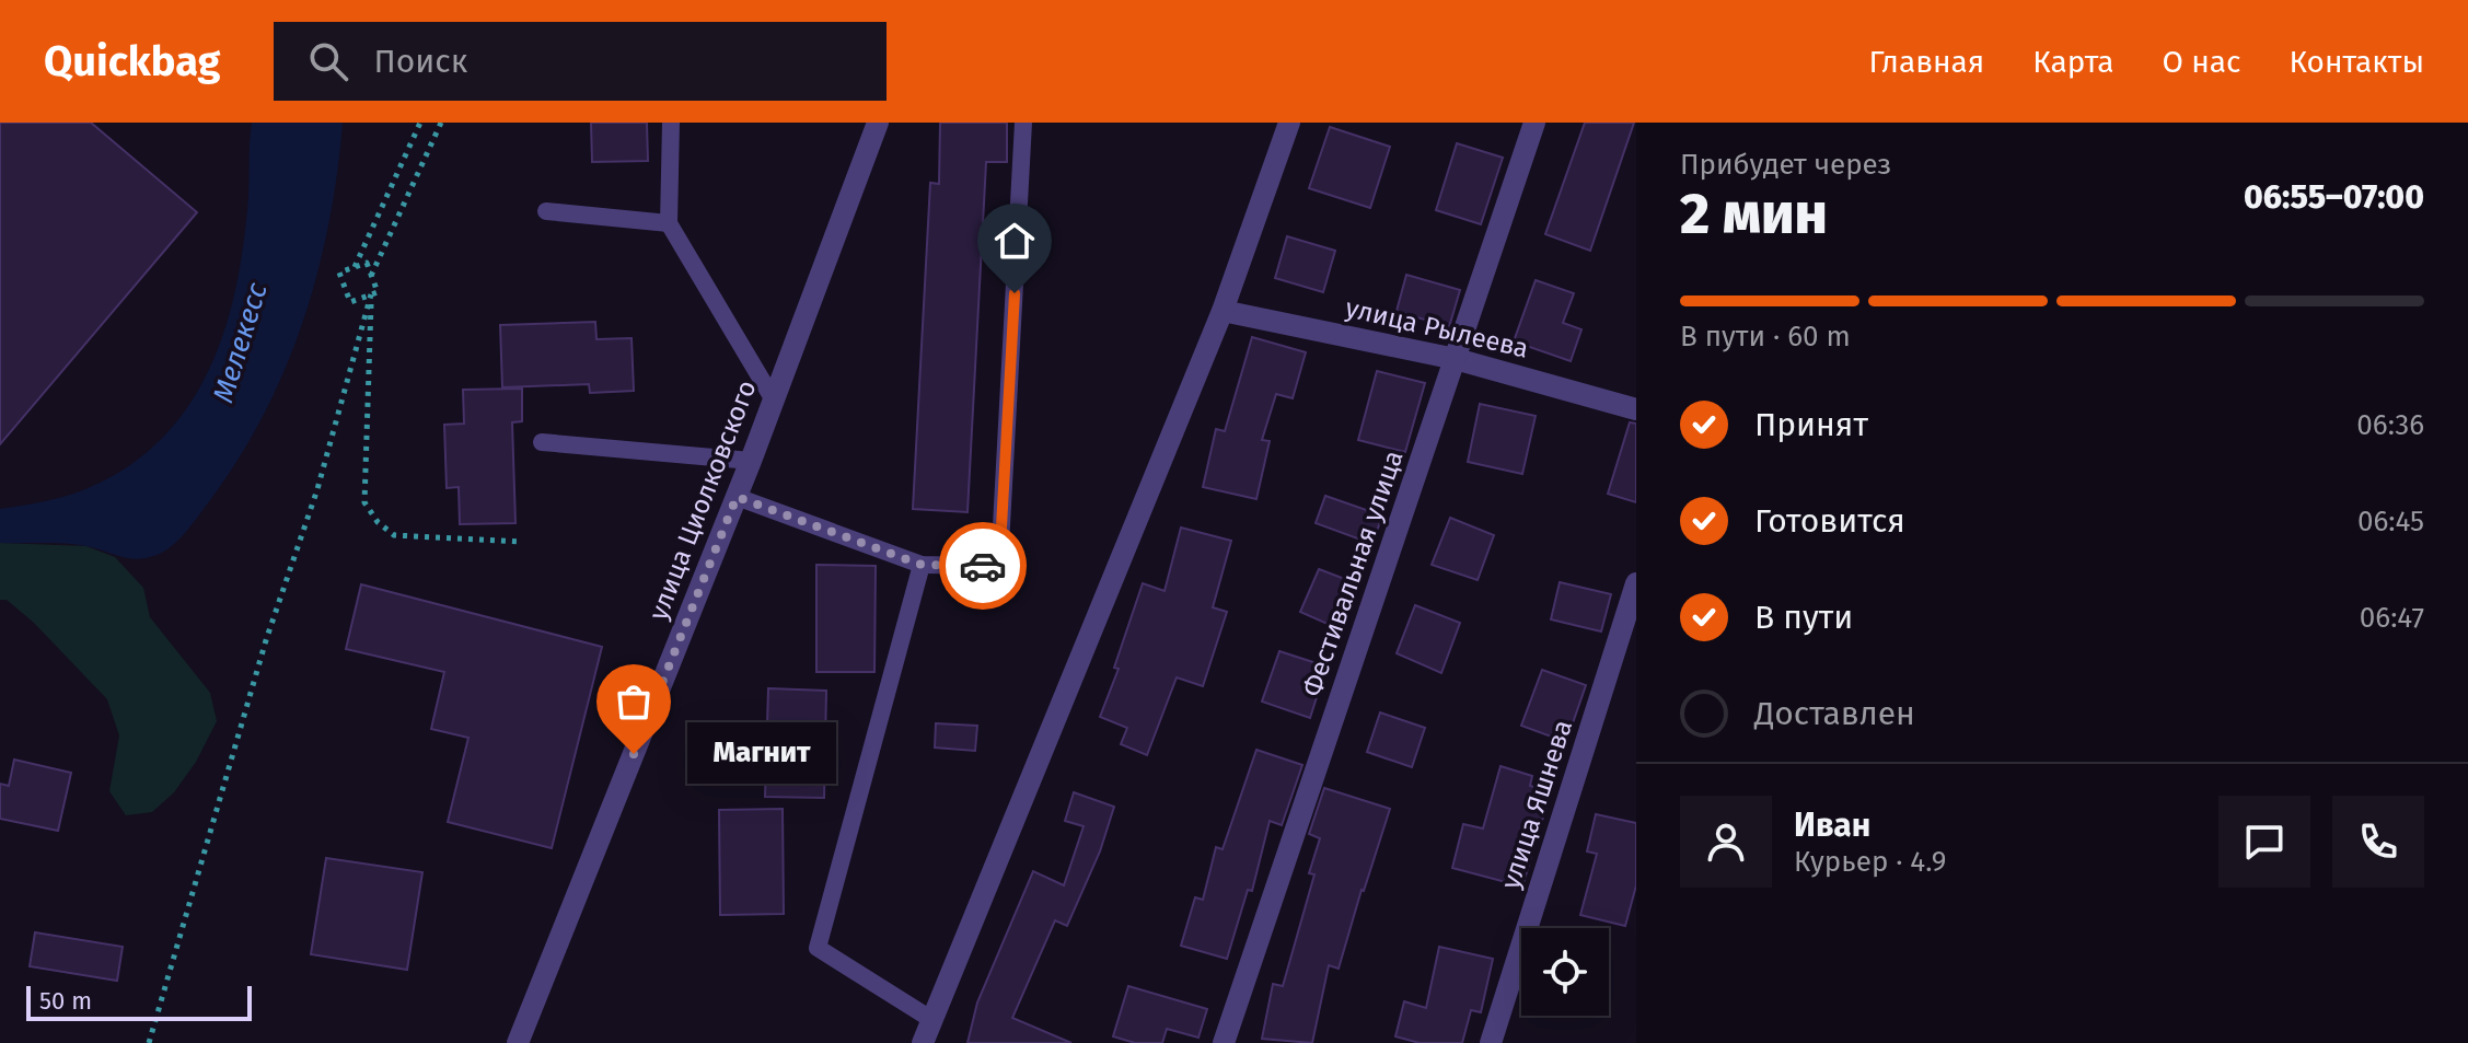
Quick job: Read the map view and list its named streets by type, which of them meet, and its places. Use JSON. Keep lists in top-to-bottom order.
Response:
{
  "streets": {
    "street": [
      "улица Рылеева",
      "улица Циолковского",
      "Фестивальная улица",
      "улица Яшнева"
    ]
  },
  "crossings": [
    ["улица Рылеева", "Фестивальная улица"]
  ],
  "water": ["Мелекесс"],
  "places": ["Магнит"],
  "scale_bar": "50 m",
  "page": {
    "header": "Quickbag",
    "search": "Поиск",
    "nav": [
      "Главная",
      "Карта",
      "О нас",
      "Контакты"
    ],
    "heading": ["2 мин", "Прибудет через", "06:55–07:00"],
    "panel": ["Иван", "Курьер · 4.9"],
    "bar": "В пути · 60 m",
    "list": [
      ["Принят", "06:36"],
      ["Готовится", "06:45"],
      ["В пути", "06:47"],
      "Доставлен"
    ],
    "bubble": "Магнит",
    "scale": "50 m"
  }
}
